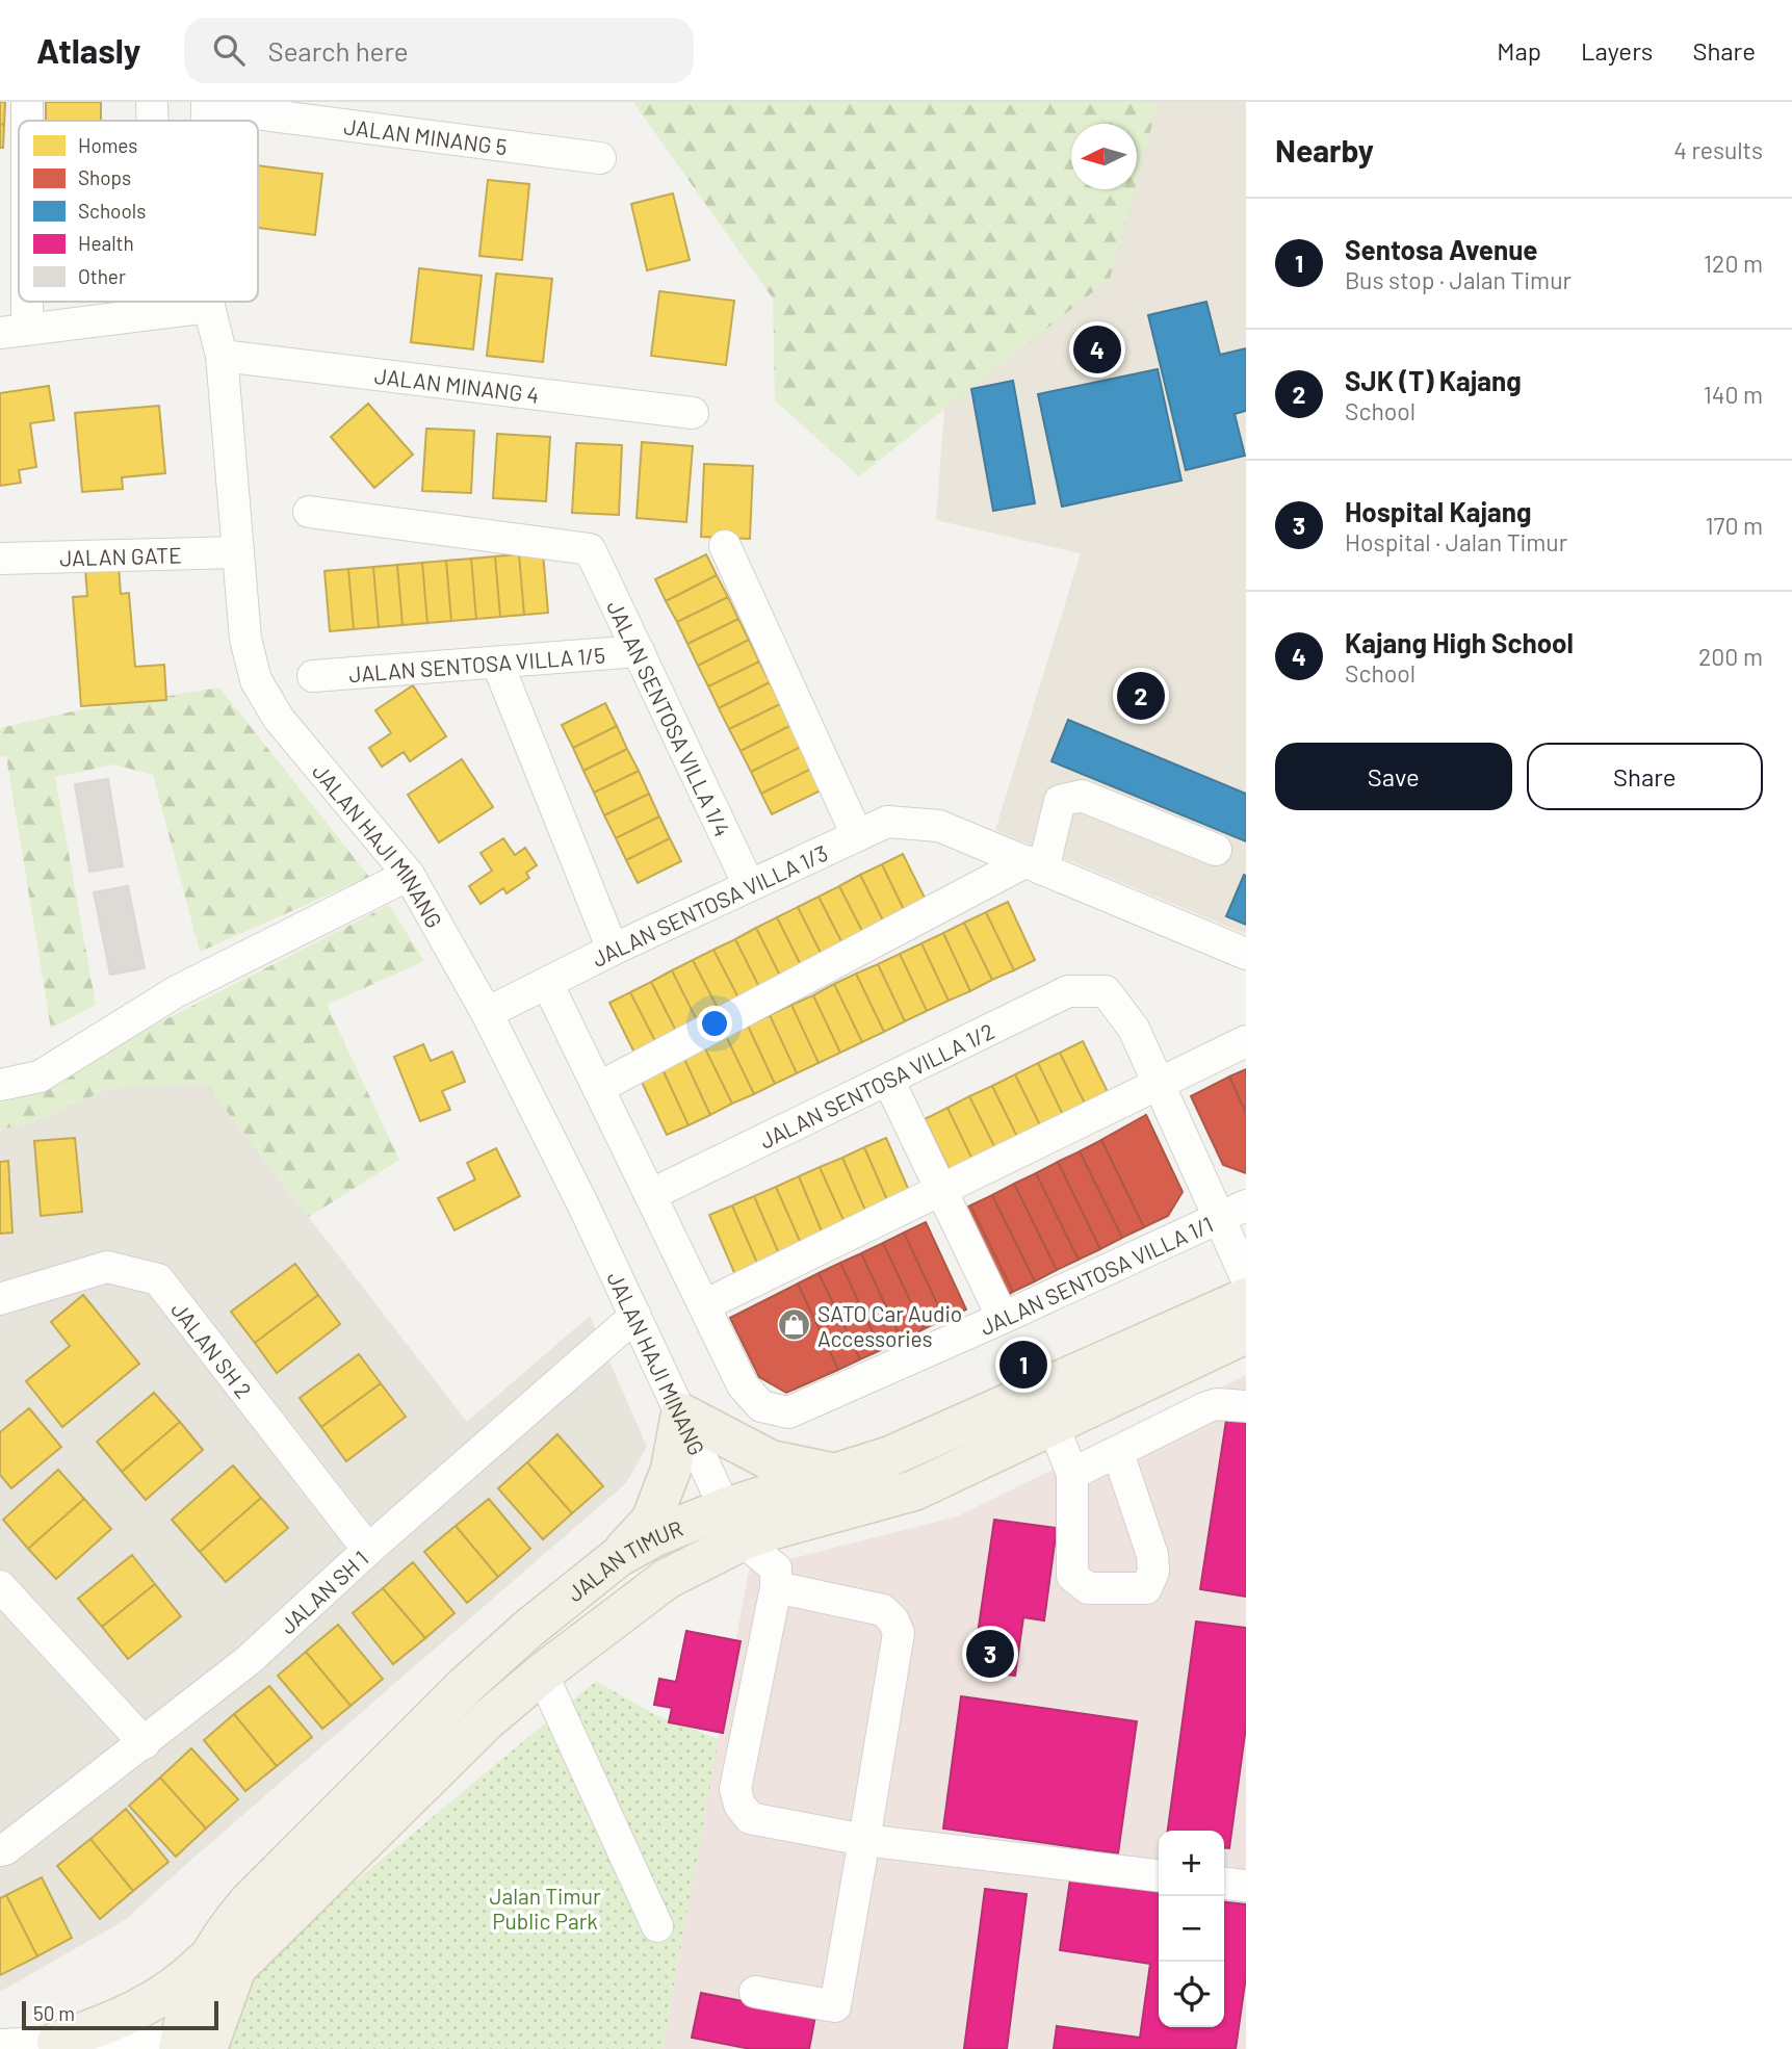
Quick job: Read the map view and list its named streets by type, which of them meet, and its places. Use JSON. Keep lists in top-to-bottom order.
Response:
{
  "streets": {
    "main road": ["JALAN TIMUR"],
    "street": [
      "JALAN MINANG 5",
      "JALAN MINANG 4",
      "JALAN GATE",
      "JALAN SENTOSA VILLA 1/5",
      "JALAN SENTOSA VILLA 1/4",
      "JALAN HAJI MINANG",
      "JALAN SENTOSA VILLA 1/3",
      "JALAN SENTOSA VILLA 1/2",
      "JALAN SENTOSA VILLA 1/1",
      "JALAN SH 2",
      "JALAN SH 1"
    ]
  },
  "crossings": [
    ["JALAN MINANG 4", "JALAN HAJI MINANG"],
    ["JALAN GATE", "JALAN HAJI MINANG"],
    ["JALAN SENTOSA VILLA 1/5", "JALAN SENTOSA VILLA 1/4"],
    ["JALAN SENTOSA VILLA 1/4", "JALAN SENTOSA VILLA 1/3"],
    ["JALAN HAJI MINANG", "JALAN SENTOSA VILLA 1/3"],
    ["JALAN HAJI MINANG", "JALAN TIMUR"],
    ["JALAN HAJI MINANG", "JALAN SH 1"],
    ["JALAN SH 2", "JALAN SH 1"]
  ],
  "parks": ["Jalan Timur Public Park"],
  "places": {
    "shop": ["SATO Car Audio Accessories"]
  },
  "legend": [
    "Homes",
    "Shops",
    "Schools",
    "Health",
    "Other"
  ],
  "scale_bar": "50 m",
  "north": "left",
  "page": {
    "header": "Atlasly",
    "search": "Search here",
    "nav": ["Map", "Layers", "Share"],
    "heading": ["Nearby", "4 results"],
    "list": [
      {
        "mark": "1",
        "name": "Sentosa Avenue",
        "note": "Bus stop · Jalan Timur",
        "value": "120 m"
      },
      {
        "mark": "2",
        "name": "SJK (T) Kajang",
        "note": "School",
        "value": "140 m"
      },
      {
        "mark": "3",
        "name": "Hospital Kajang",
        "note": "Hospital · Jalan Timur",
        "value": "170 m"
      },
      {
        "mark": "4",
        "name": "Kajang High School",
        "note": "School",
        "value": "200 m"
      }
    ],
    "pins": [
      "4",
      "2",
      "1",
      "3"
    ],
    "buttons": ["Save", "Share"],
    "map_buttons": ["+", "−"],
    "scale": "50 m"
  }
}
